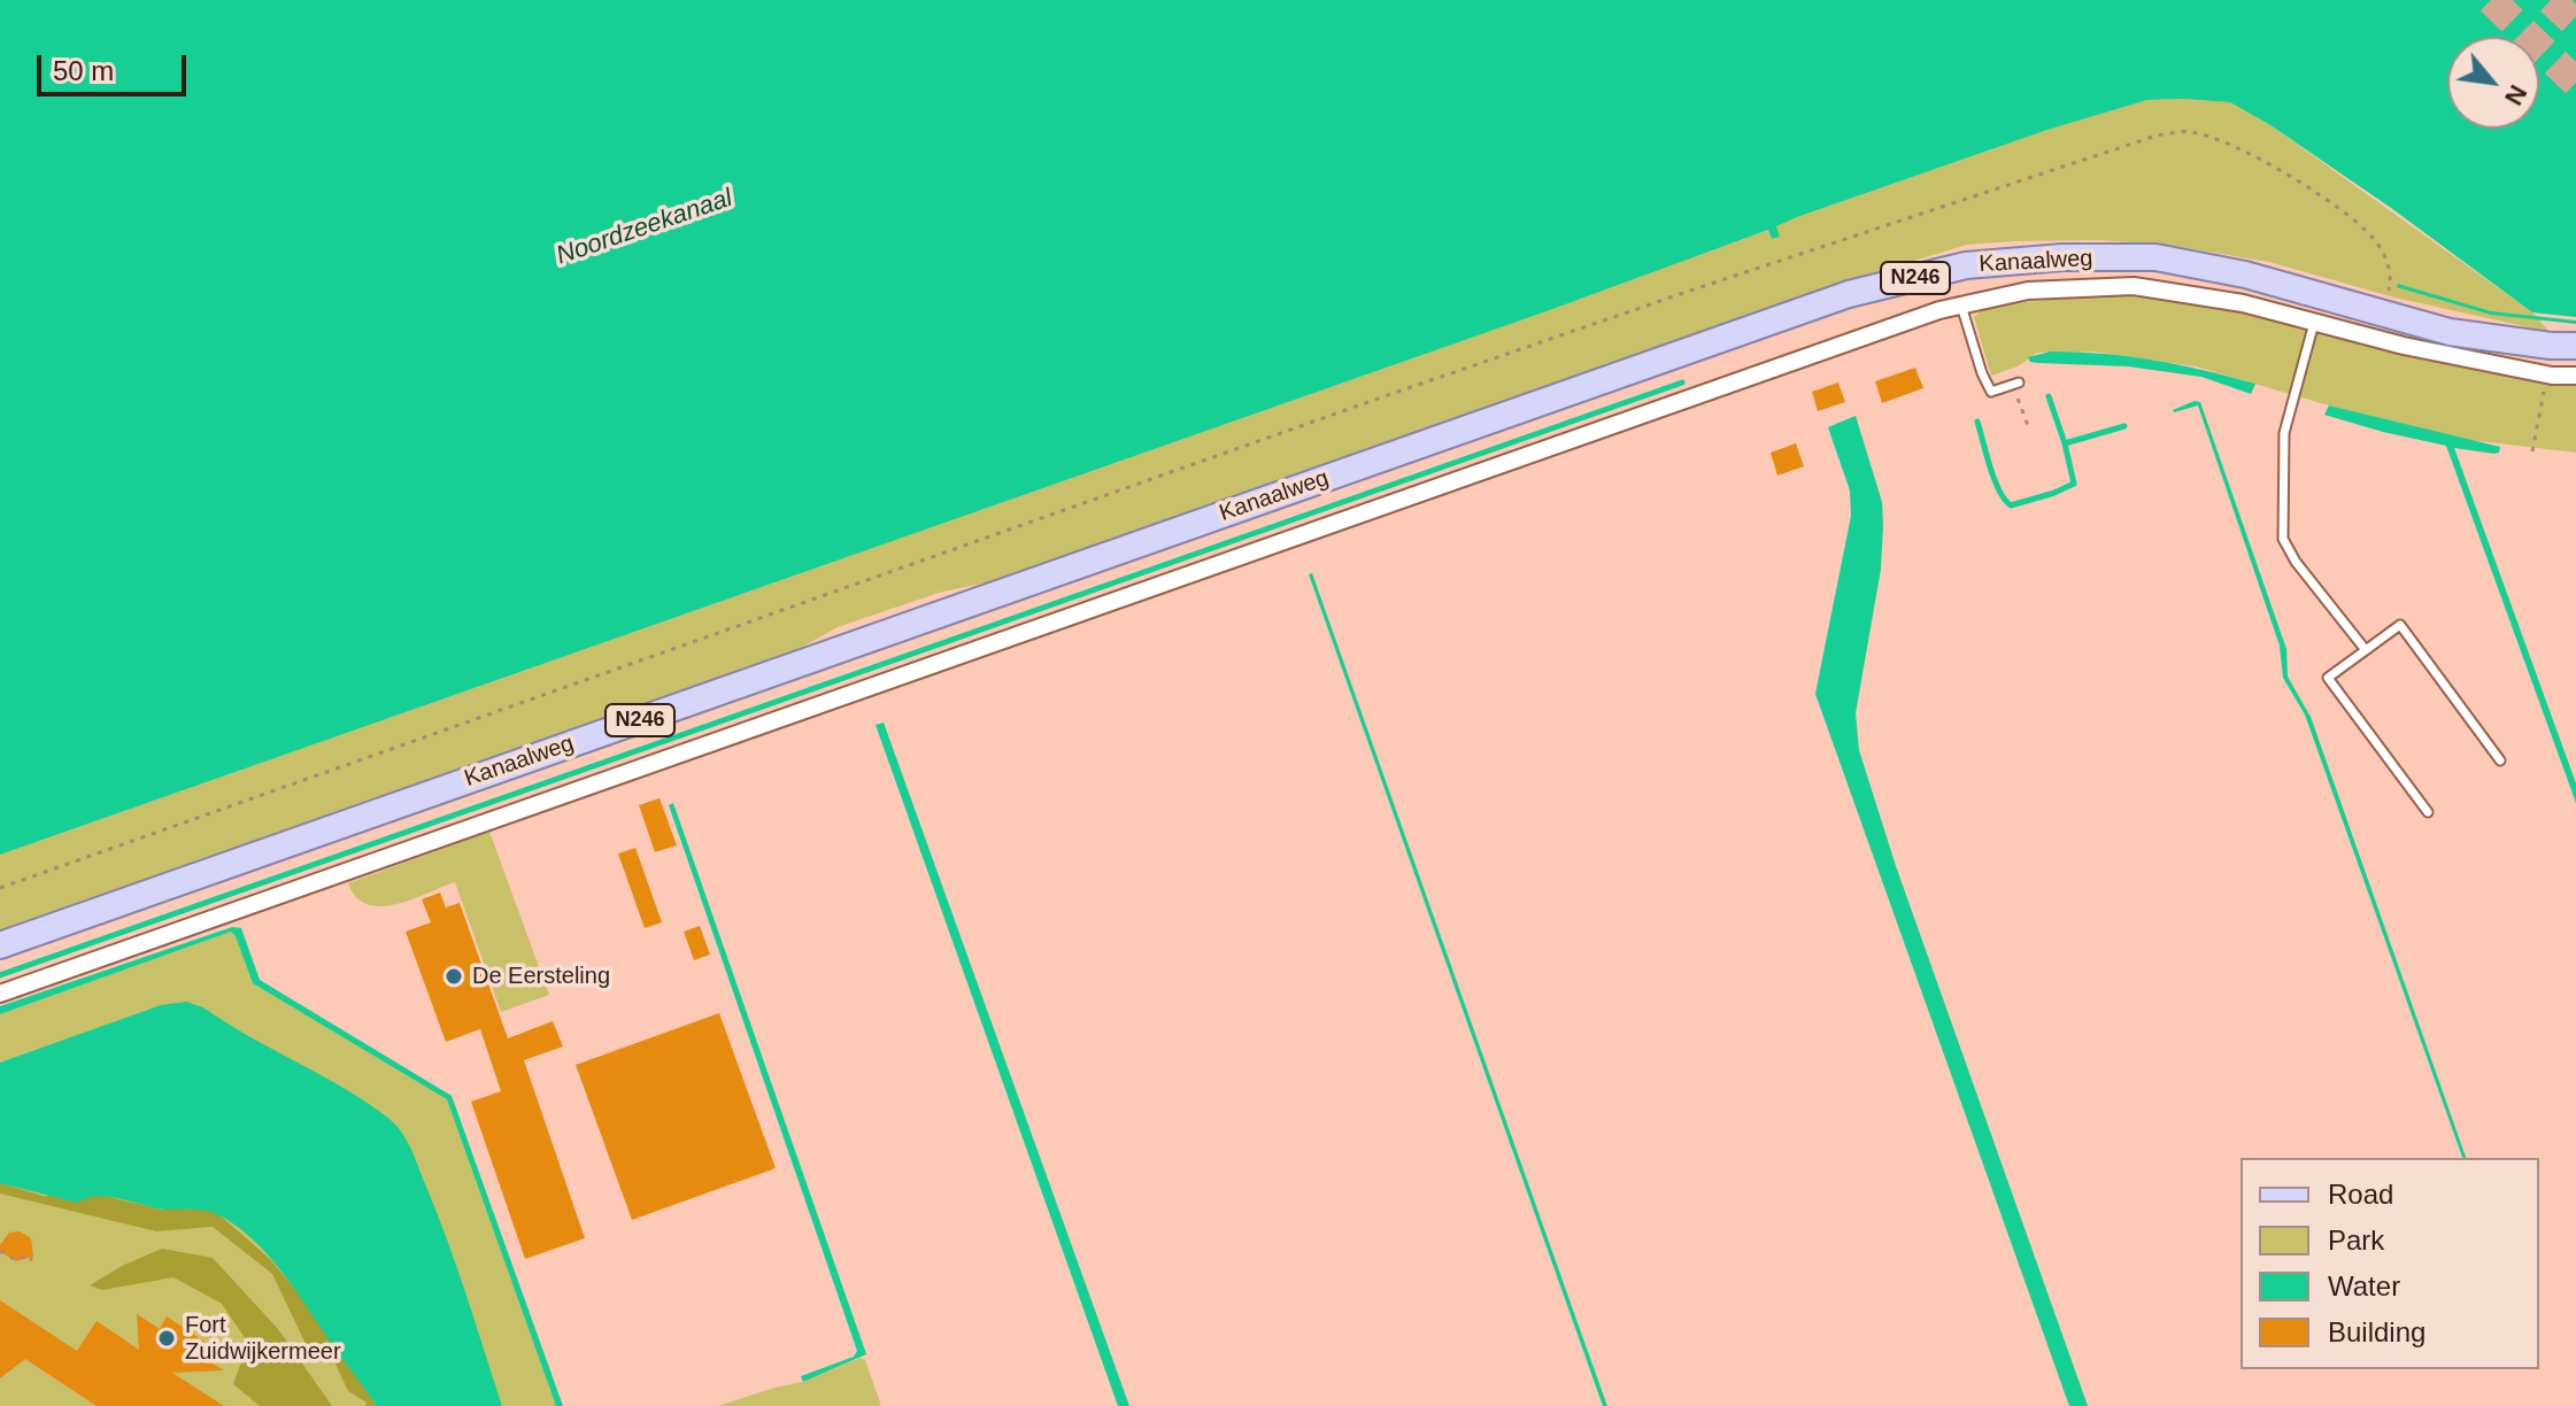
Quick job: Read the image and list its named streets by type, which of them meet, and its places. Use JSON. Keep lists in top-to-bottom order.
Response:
{
  "streets": {
    "main road": ["Kanaalweg", "N246"]
  },
  "water": ["Noordzeekanaal"],
  "places": ["De Eersteling", "Fort Zuidwijkermeer"],
  "legend": [
    "Road",
    "Park",
    "Water",
    "Building"
  ],
  "scale_bar": "50 m",
  "north": "bottom right"
}
